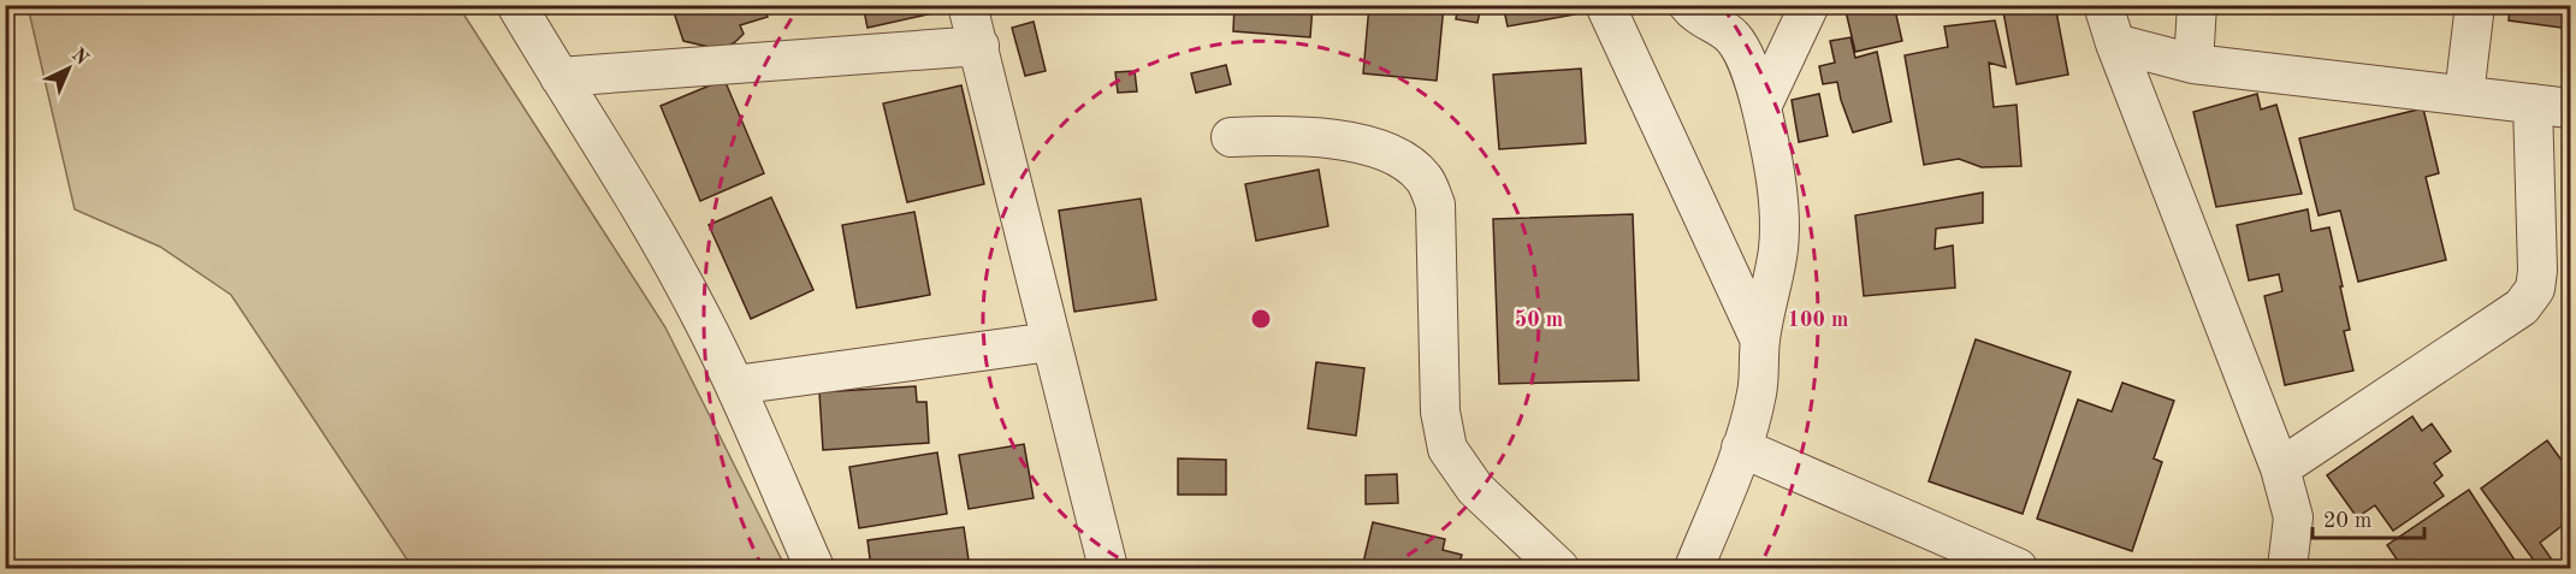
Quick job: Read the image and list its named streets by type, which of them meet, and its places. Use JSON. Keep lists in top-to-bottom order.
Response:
{
  "scale_bar": "20 m",
  "north": "top right",
  "rings": ["50 m", "100 m"]
}
